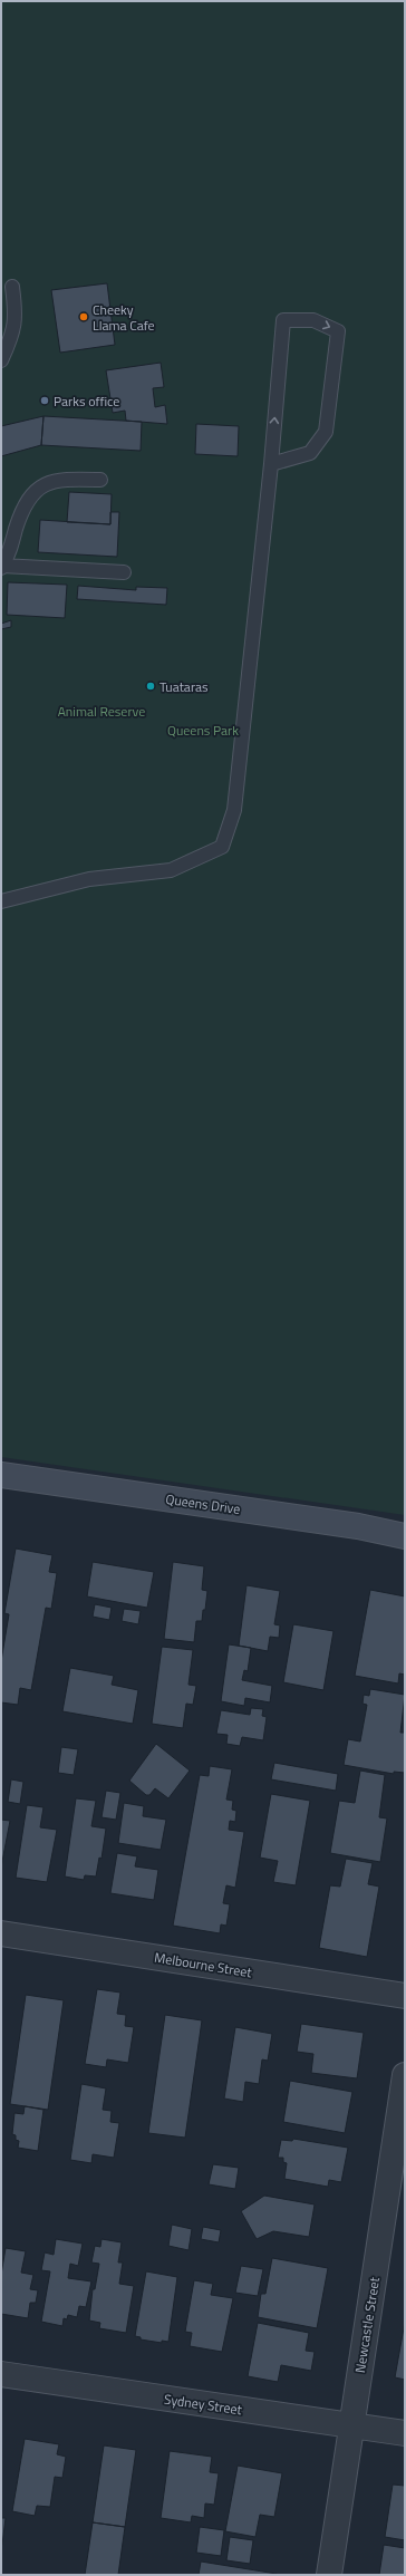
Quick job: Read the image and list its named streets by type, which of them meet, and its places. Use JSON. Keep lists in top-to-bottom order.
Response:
{
  "streets": {
    "main road": ["Queens Drive"],
    "street": ["Melbourne Street", "Newcastle Street", "Sydney Street"]
  },
  "crossings": [
    ["Newcastle Street", "Sydney Street"]
  ],
  "parks": ["Animal Reserve", "Queens Park"],
  "places": ["Cheeky Llama Cafe", "Parks office", "Tuataras"]
}
